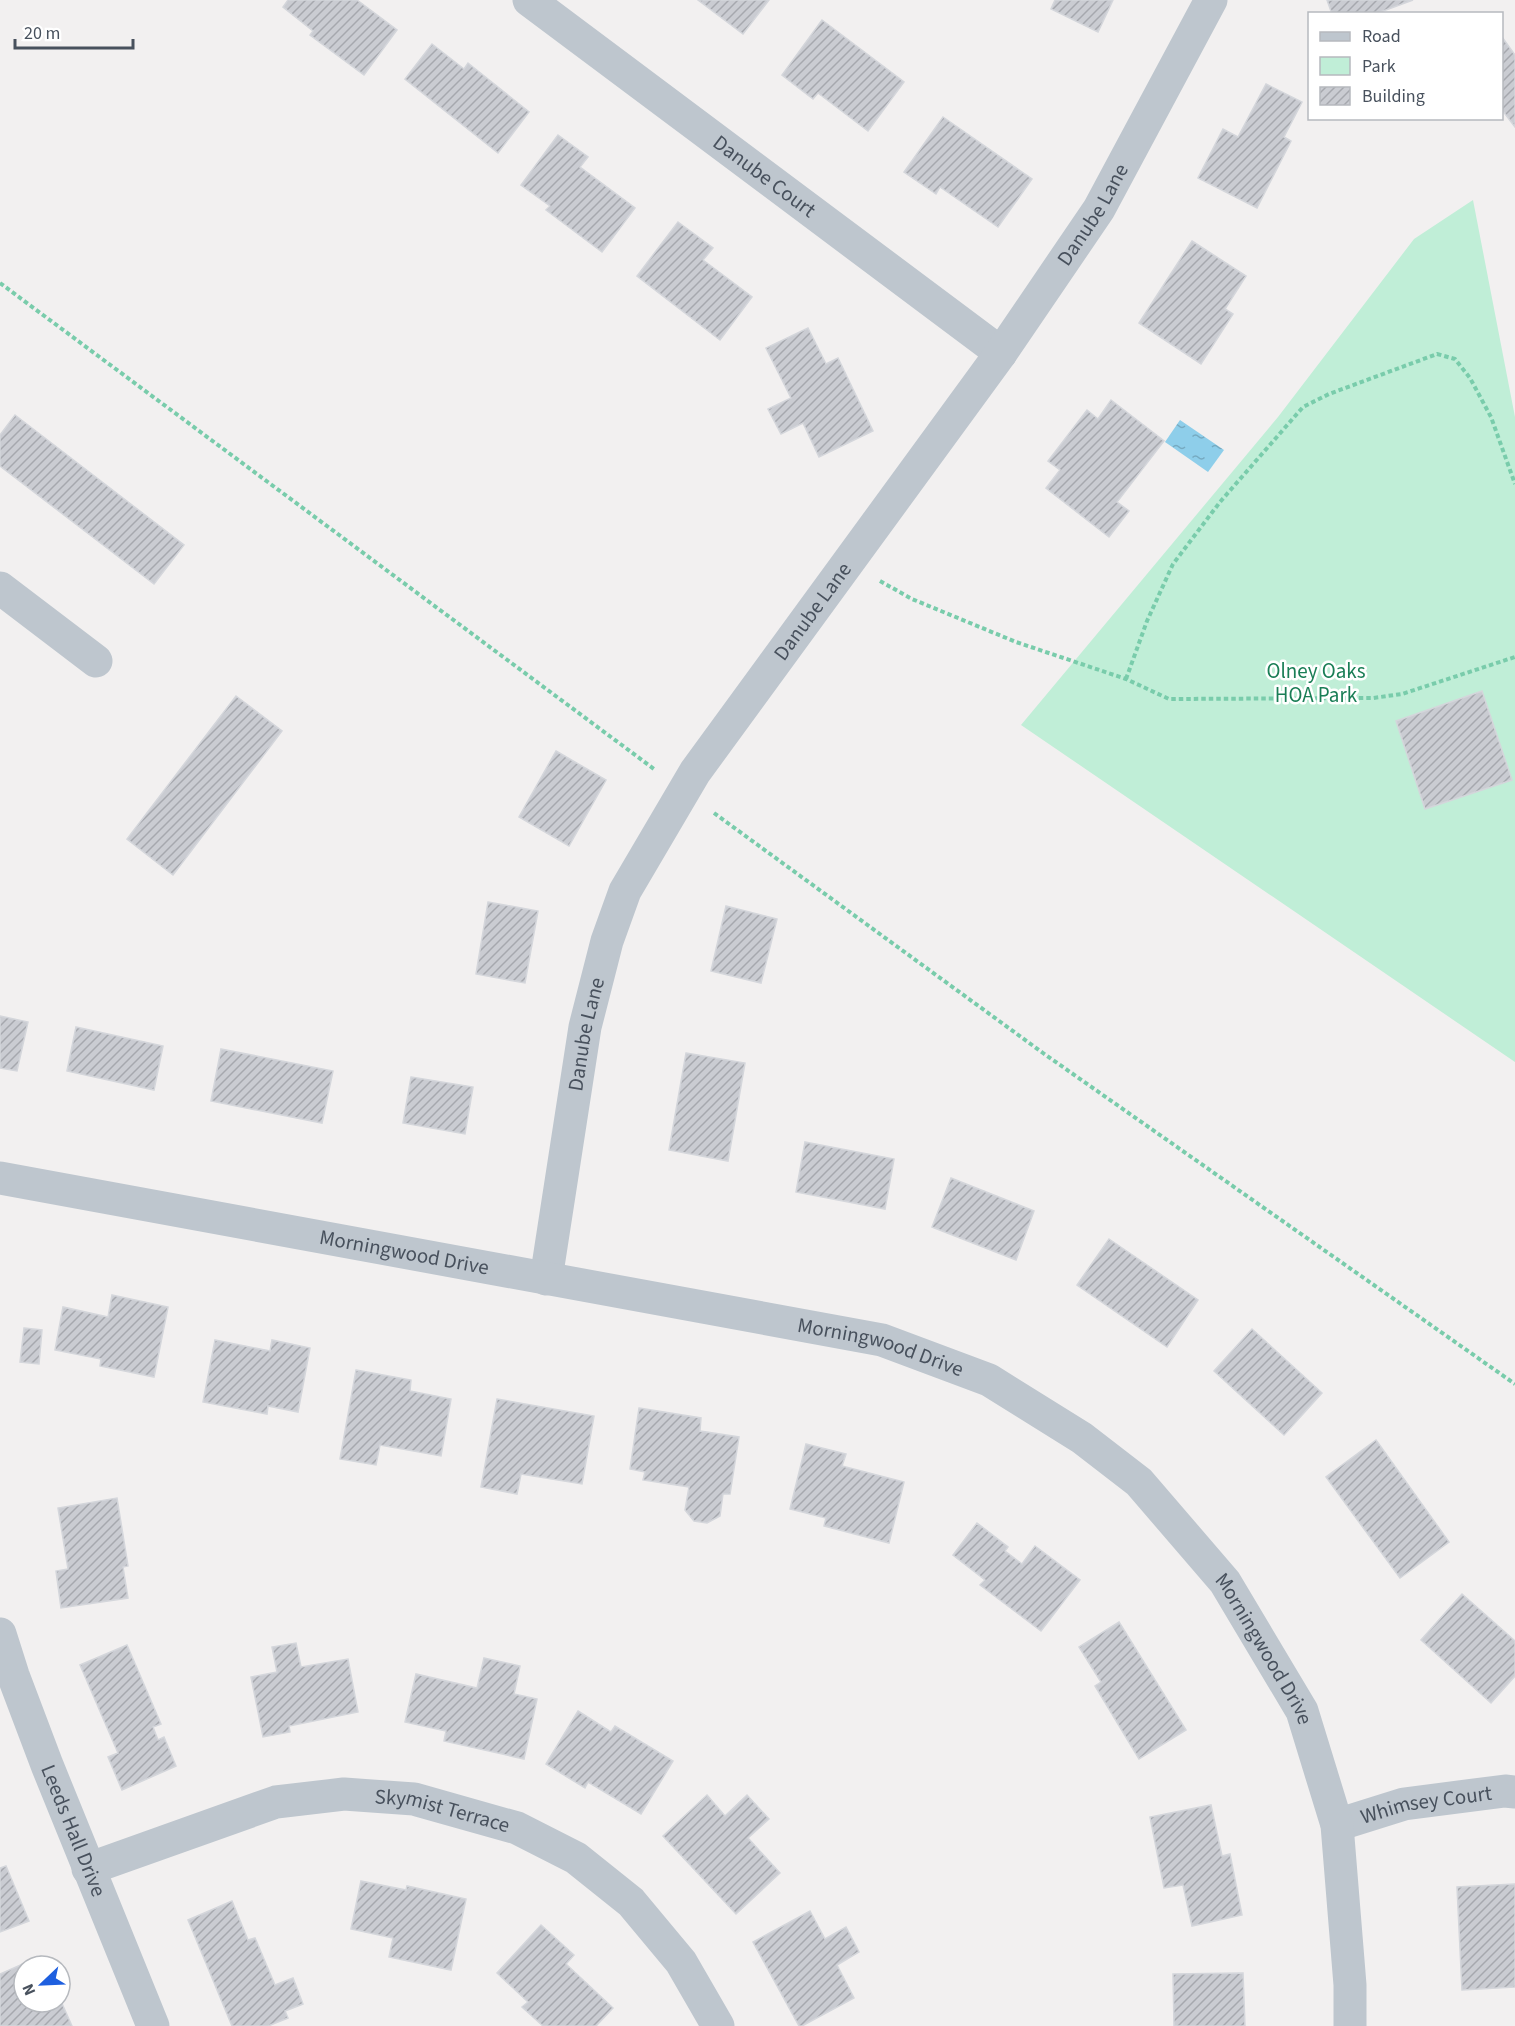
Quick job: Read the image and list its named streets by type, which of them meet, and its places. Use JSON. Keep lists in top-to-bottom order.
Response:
{
  "streets": {
    "street": [
      "Danube Court",
      "Danube Lane",
      "Morningwood Drive",
      "Whimsey Court",
      "Skymist Terrace",
      "Leeds Hall Drive"
    ]
  },
  "crossings": [
    ["Danube Court", "Danube Lane"],
    ["Danube Lane", "Morningwood Drive"],
    ["Morningwood Drive", "Whimsey Court"],
    ["Skymist Terrace", "Leeds Hall Drive"]
  ],
  "parks": ["Olney Oaks HOA Park"],
  "legend": ["Road", "Park", "Building"],
  "scale_bar": "20 m",
  "north": "bottom left"
}
